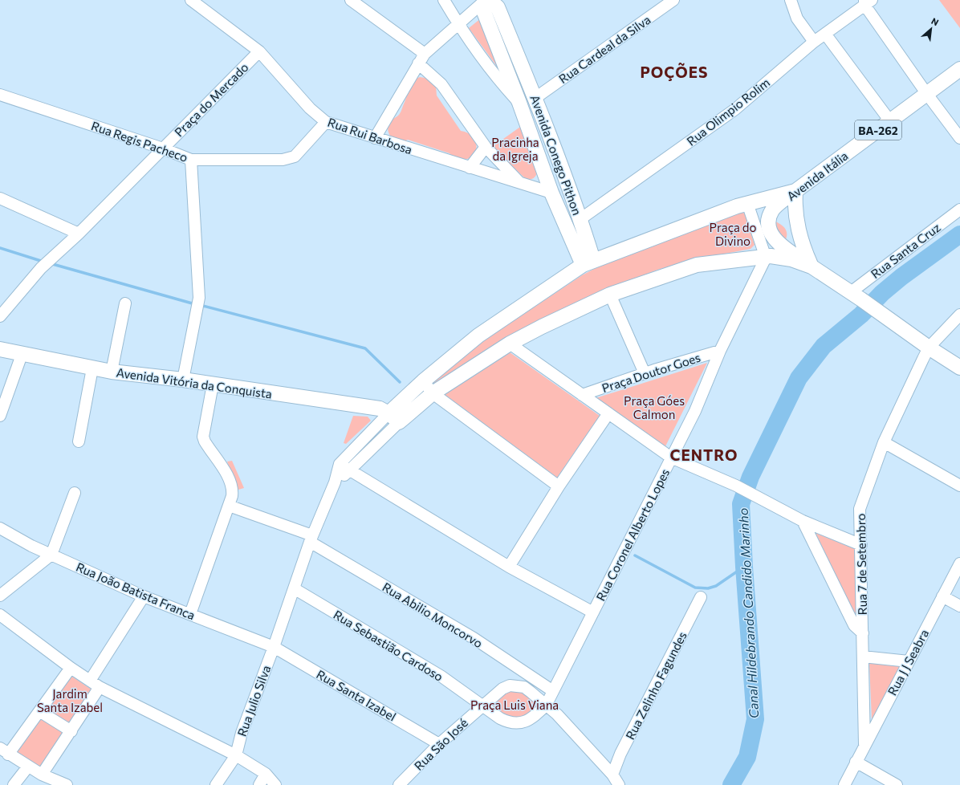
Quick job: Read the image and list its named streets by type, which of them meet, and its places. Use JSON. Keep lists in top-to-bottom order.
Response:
{
  "streets": {
    "main road": [
      "BA-262",
      "Avenida Conego Pithon",
      "Avenida Itália",
      "Avenida Vitória da Conquista"
    ],
    "street": [
      "Rua Cardeal da Silva",
      "Praça do Mercado",
      "Rua Olimpio Rolim",
      "Rua Rui Barbosa",
      "Rua Regis Pacheco",
      "Rua Santa Cruz",
      "Praça Doutor Goes",
      "Rua Coronel Alberto Lopes",
      "Rua 7 de Setembro",
      "Rua João Batista Franca",
      "Rua Abilio Moncorvo",
      "Rua Sebastião Cardoso",
      "Rua J J Seabra",
      "Rua Zelinho Fagundes",
      "Rua Santa Izabel",
      "Rua Julio Silva",
      "Rua São José"
    ]
  },
  "crossings": [
    ["Rua Cardeal da Silva", "Avenida Conego Pithon"],
    ["Praça do Mercado", "Rua Rui Barbosa"],
    ["Praça do Mercado", "Rua Regis Pacheco"],
    ["Rua Olimpio Rolim", "Avenida Conego Pithon"],
    ["Rua Rui Barbosa", "Rua Regis Pacheco"],
    ["Rua Rui Barbosa", "Avenida Conego Pithon"],
    ["Praça Doutor Goes", "Rua Coronel Alberto Lopes"],
    ["Rua Coronel Alberto Lopes", "Rua Abilio Moncorvo"],
    ["Rua Coronel Alberto Lopes", "Rua São José"],
    ["Rua 7 de Setembro", "Rua J J Seabra"],
    ["Rua João Batista Franca", "Rua Santa Izabel"],
    ["Rua João Batista Franca", "Rua Julio Silva"],
    ["Rua Abilio Moncorvo", "Rua Julio Silva"],
    ["Rua Sebastião Cardoso", "Rua Julio Silva"],
    ["Rua Sebastião Cardoso", "Rua São José"],
    ["Rua Zelinho Fagundes", "Rua São José"],
    ["Rua Santa Izabel", "Rua Julio Silva"],
    ["Rua Santa Izabel", "Rua São José"]
  ],
  "districts": ["POÇÕES", "CENTRO"],
  "water": ["Canal Hildebrando Candido Marinho"],
  "parks": [
    "Pracinha da Igreja",
    "Praça do Divino",
    "Praça Góes Calmon",
    "Jardim Santa Izabel",
    "Praça Luis Viana"
  ],
  "north": "top right"
}
